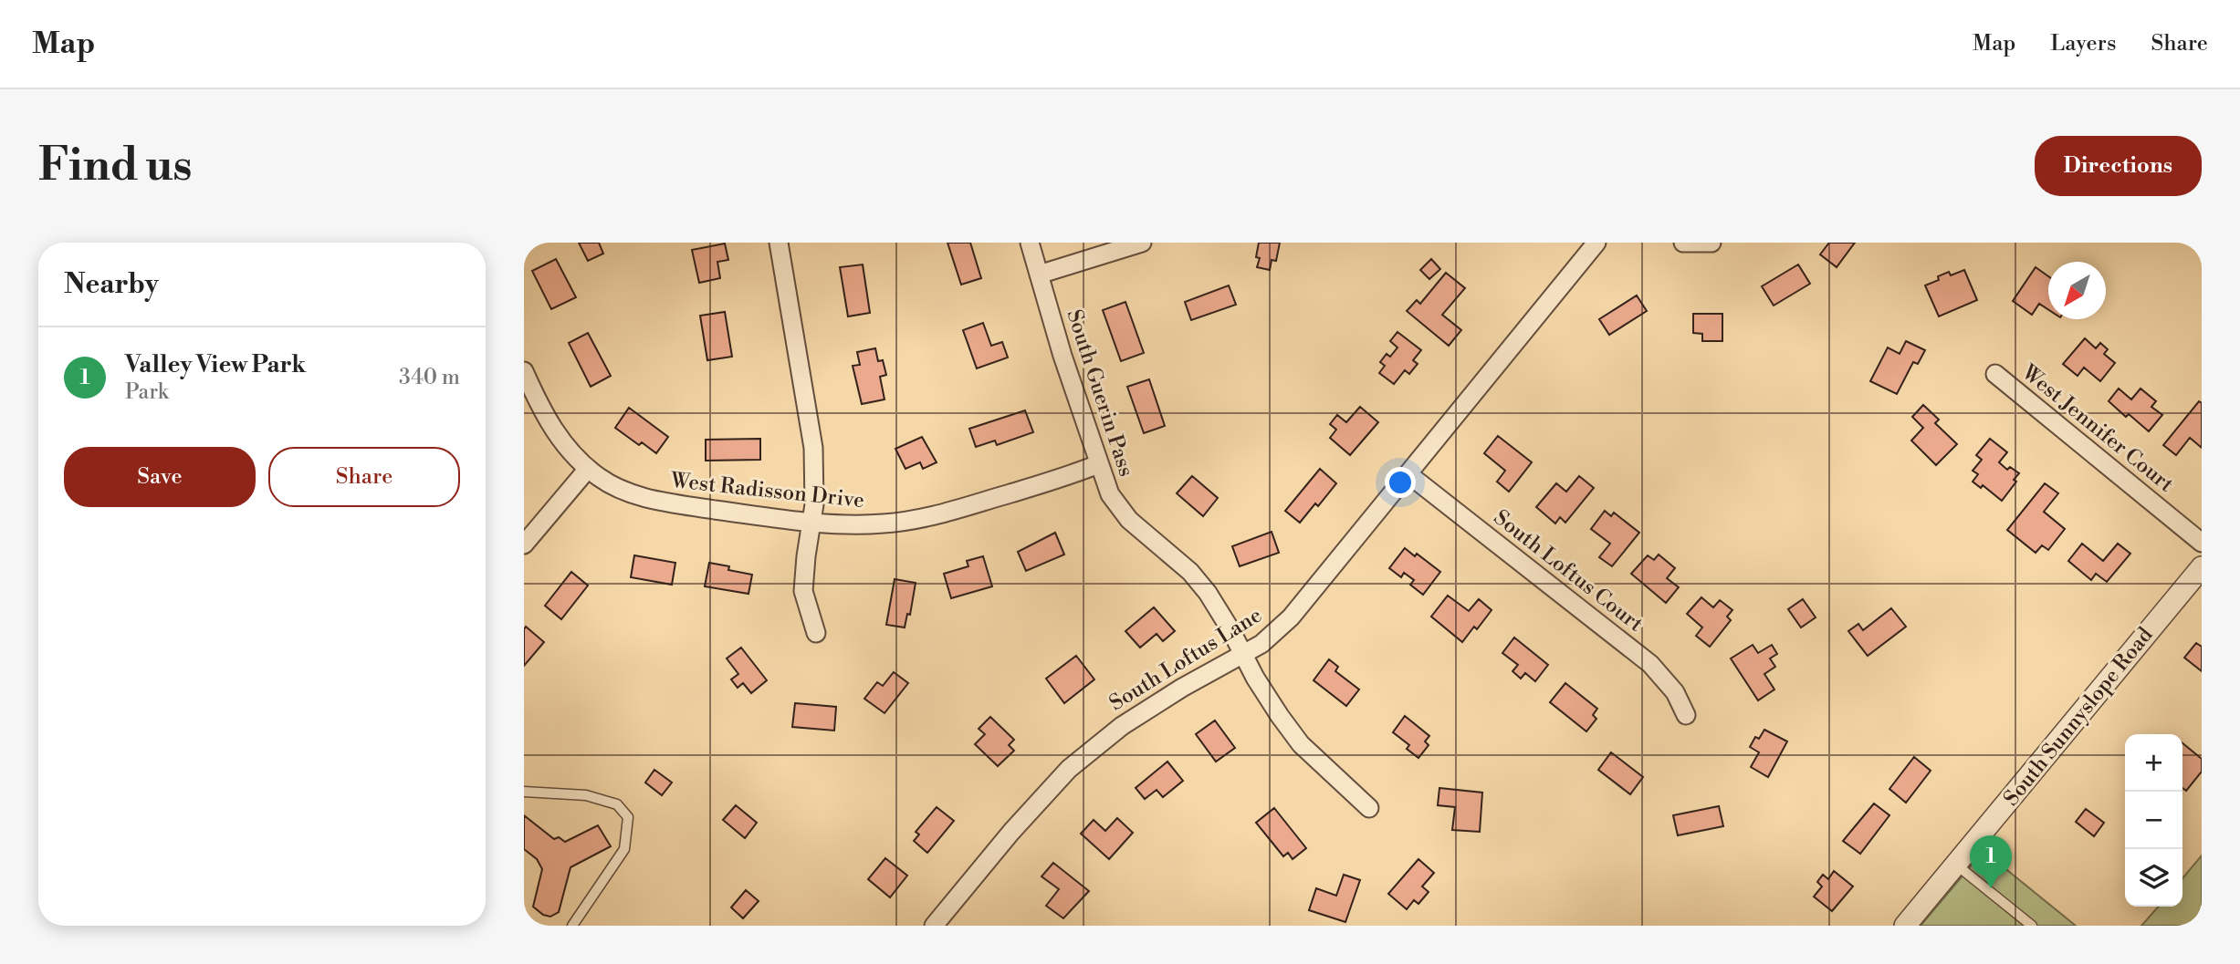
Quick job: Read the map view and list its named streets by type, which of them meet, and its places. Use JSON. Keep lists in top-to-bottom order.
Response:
{
  "streets": {
    "street": [
      "South Guerin Pass",
      "West Jennifer Court",
      "West Radisson Drive",
      "South Loftus Court",
      "South Loftus Lane",
      "South Sunnyslope Road"
    ]
  },
  "crossings": [
    ["South Guerin Pass", "West Radisson Drive"],
    ["South Guerin Pass", "South Loftus Lane"],
    ["South Loftus Court", "South Loftus Lane"]
  ],
  "north": "bottom left",
  "page": {
    "header": "Map",
    "nav": ["Map", "Layers", "Share"],
    "buttons": [
      "Directions",
      ["Save", "Share"]
    ],
    "title": "Find us",
    "heading": "Nearby",
    "list": [
      {
        "mark": "1",
        "name": "Valley View Park",
        "note": "Park",
        "value": "340 m"
      }
    ],
    "map_buttons": ["+", "−"],
    "pins": "1"
  }
}
